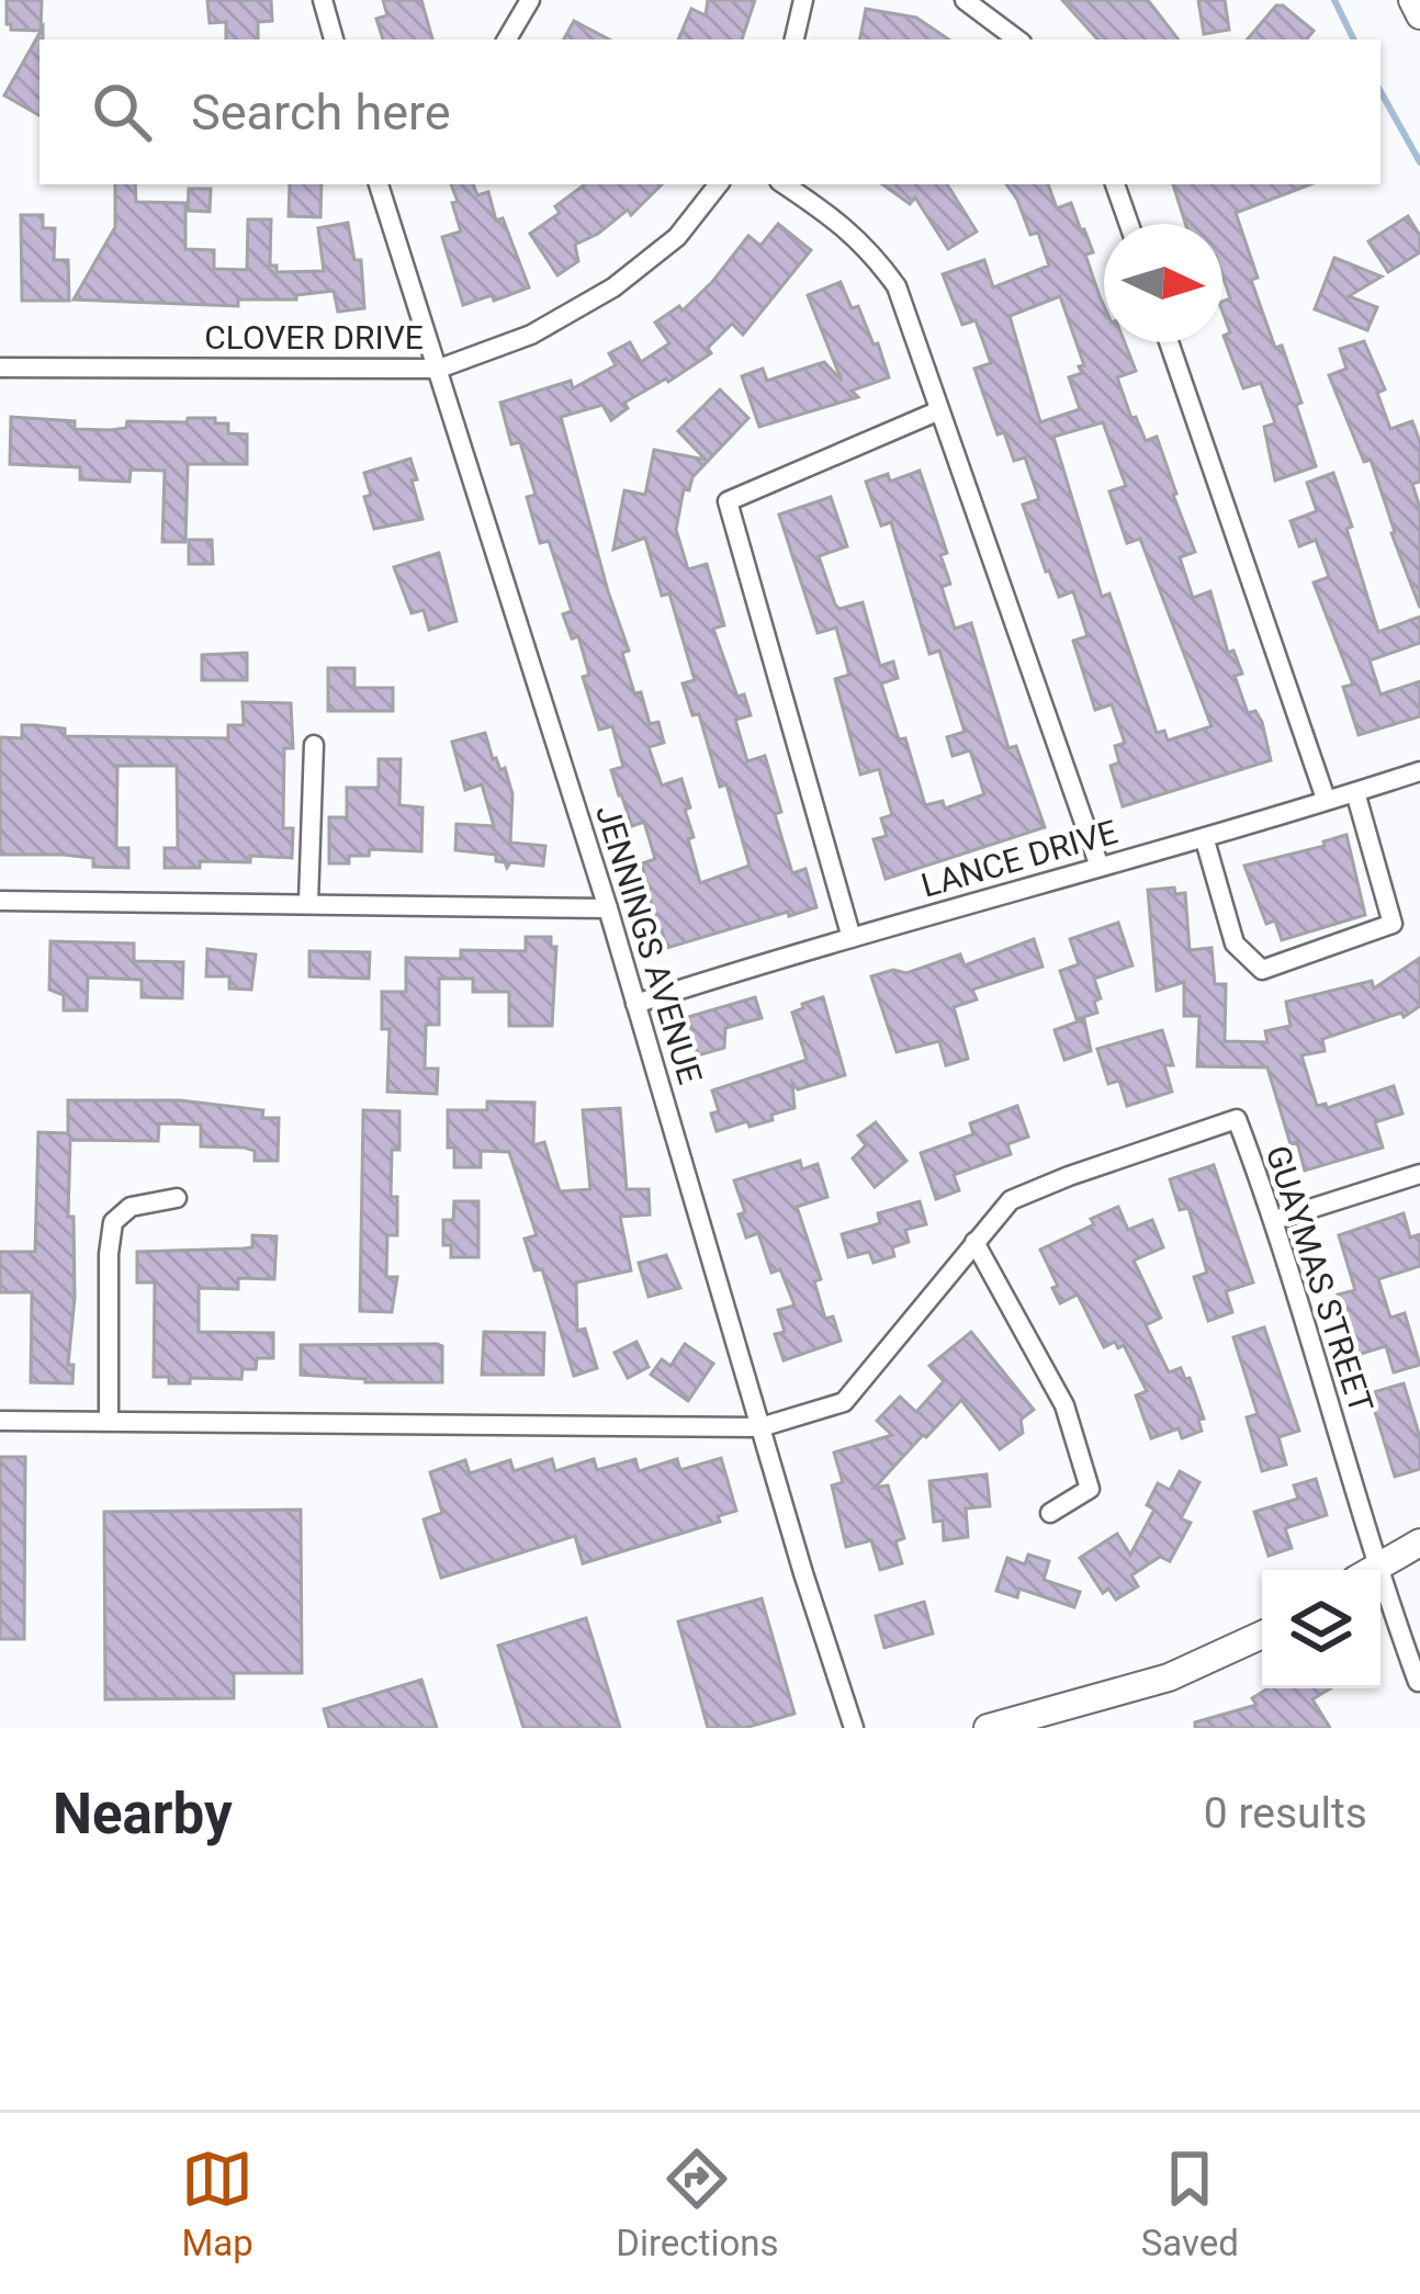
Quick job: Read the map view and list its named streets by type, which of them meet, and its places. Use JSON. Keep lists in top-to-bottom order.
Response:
{
  "streets": {
    "street": [
      "CLOVER DRIVE",
      "LANCE DRIVE",
      "JENNINGS AVENUE",
      "GUAYMAS STREET"
    ]
  },
  "crossings": [
    ["CLOVER DRIVE", "JENNINGS AVENUE"],
    ["LANCE DRIVE", "JENNINGS AVENUE"],
    ["JENNINGS AVENUE", "GUAYMAS STREET"]
  ],
  "north": "right",
  "page": {
    "search": "Search here",
    "heading": ["Nearby", "0 results"],
    "nav": ["Map", "Directions", "Saved"]
  }
}
